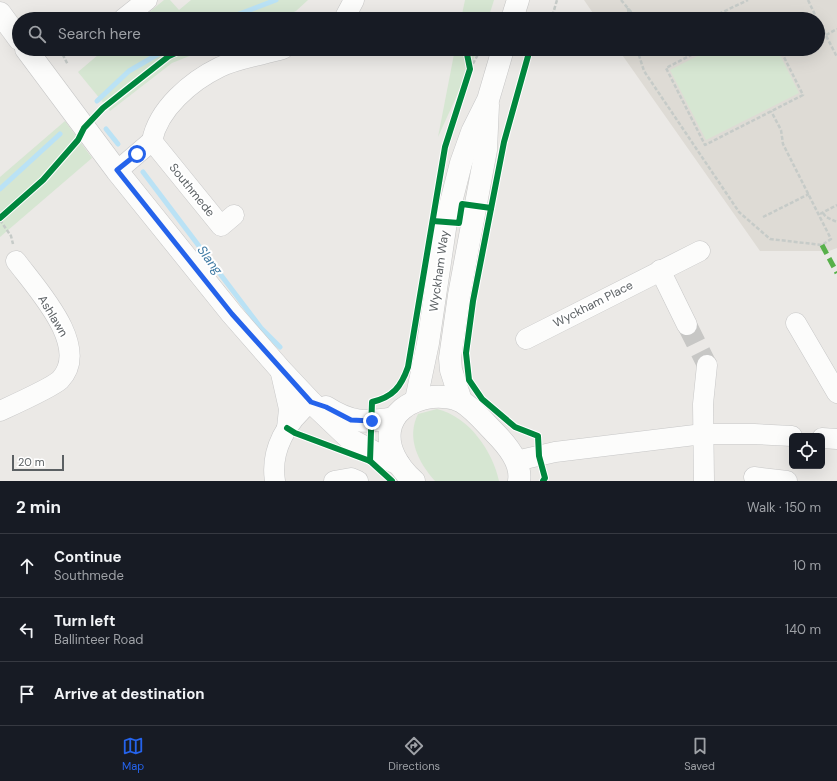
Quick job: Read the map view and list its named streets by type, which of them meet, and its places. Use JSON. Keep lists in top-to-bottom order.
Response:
{
  "streets": {
    "main road": ["Wyckham Way"],
    "street": ["Southmede", "Wyckham Place", "Ashlawn"]
  },
  "water": ["Slang"],
  "scale_bar": "20 m",
  "page": {
    "search": "Search here",
    "scale": "20 m",
    "heading": ["2 min", "Walk · 150 m"],
    "list": [
      ["Continue", "Southmede", "10 m"],
      ["Turn left", "Ballinteer Road", "140 m"],
      "Arrive at destination"
    ],
    "nav": ["Map", "Directions", "Saved"]
  }
}
